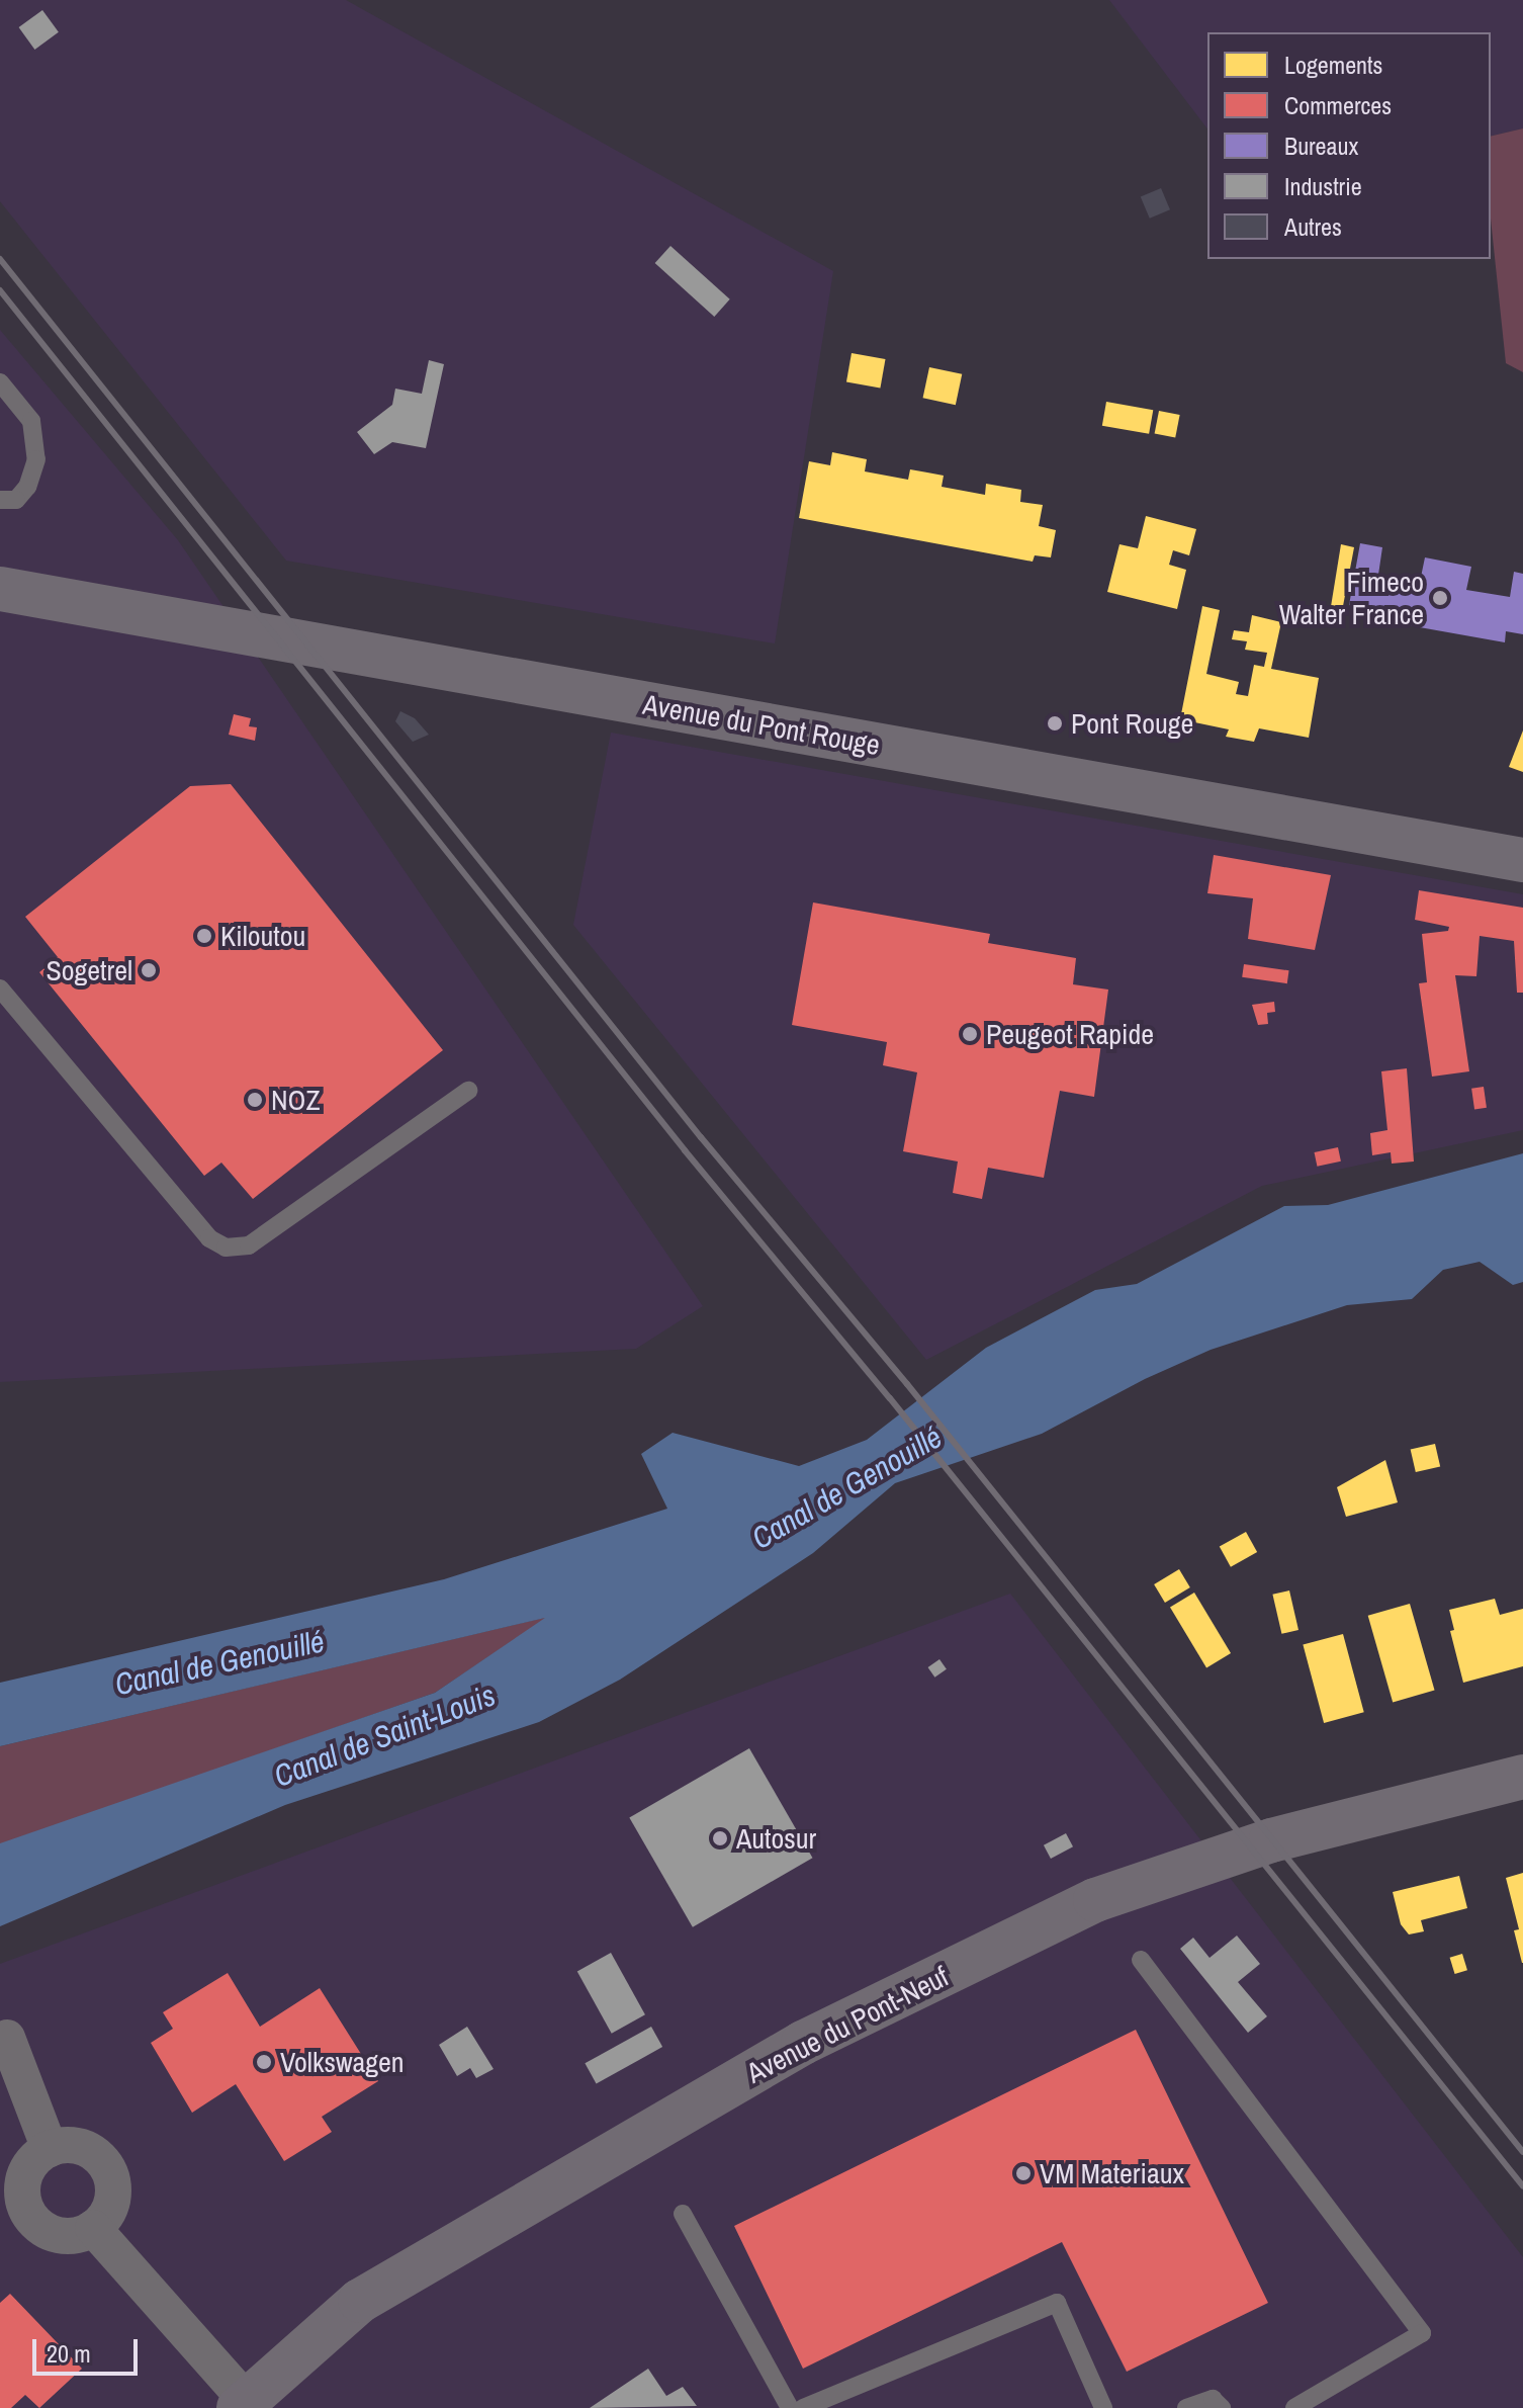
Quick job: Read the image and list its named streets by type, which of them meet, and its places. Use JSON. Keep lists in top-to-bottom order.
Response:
{
  "streets": {
    "main road": ["Avenue du Pont Rouge", "Avenue du Pont-Neuf"]
  },
  "water": ["Canal de Genouillé", "Canal de Saint-Louis"],
  "places": [
    "Fimeco Walter France",
    "Pont Rouge",
    "Kiloutou",
    "Sogetrel",
    "Peugeot Rapide",
    "NOZ",
    "Autosur",
    "Volkswagen",
    "VM Materiaux"
  ],
  "legend": [
    "Logements",
    "Commerces",
    "Bureaux",
    "Industrie",
    "Autres"
  ],
  "scale_bar": "20 m"
}
